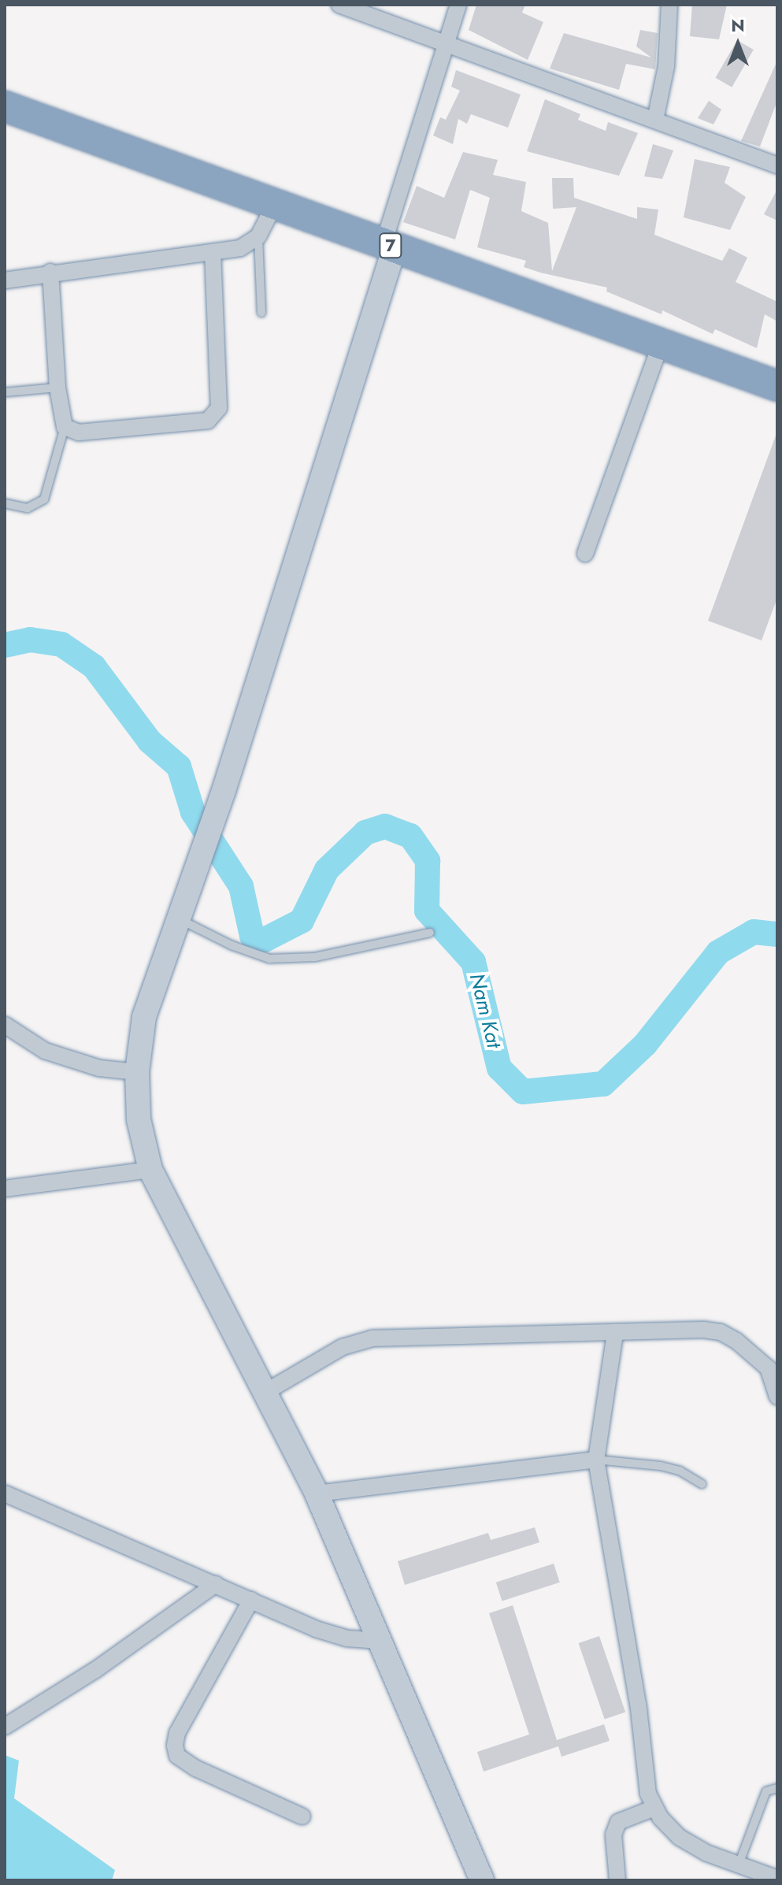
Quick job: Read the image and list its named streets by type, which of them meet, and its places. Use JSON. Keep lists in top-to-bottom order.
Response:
{
  "streets": {
    "highway": ["7"]
  },
  "water": ["Nam Kat"],
  "north": "top"
}
